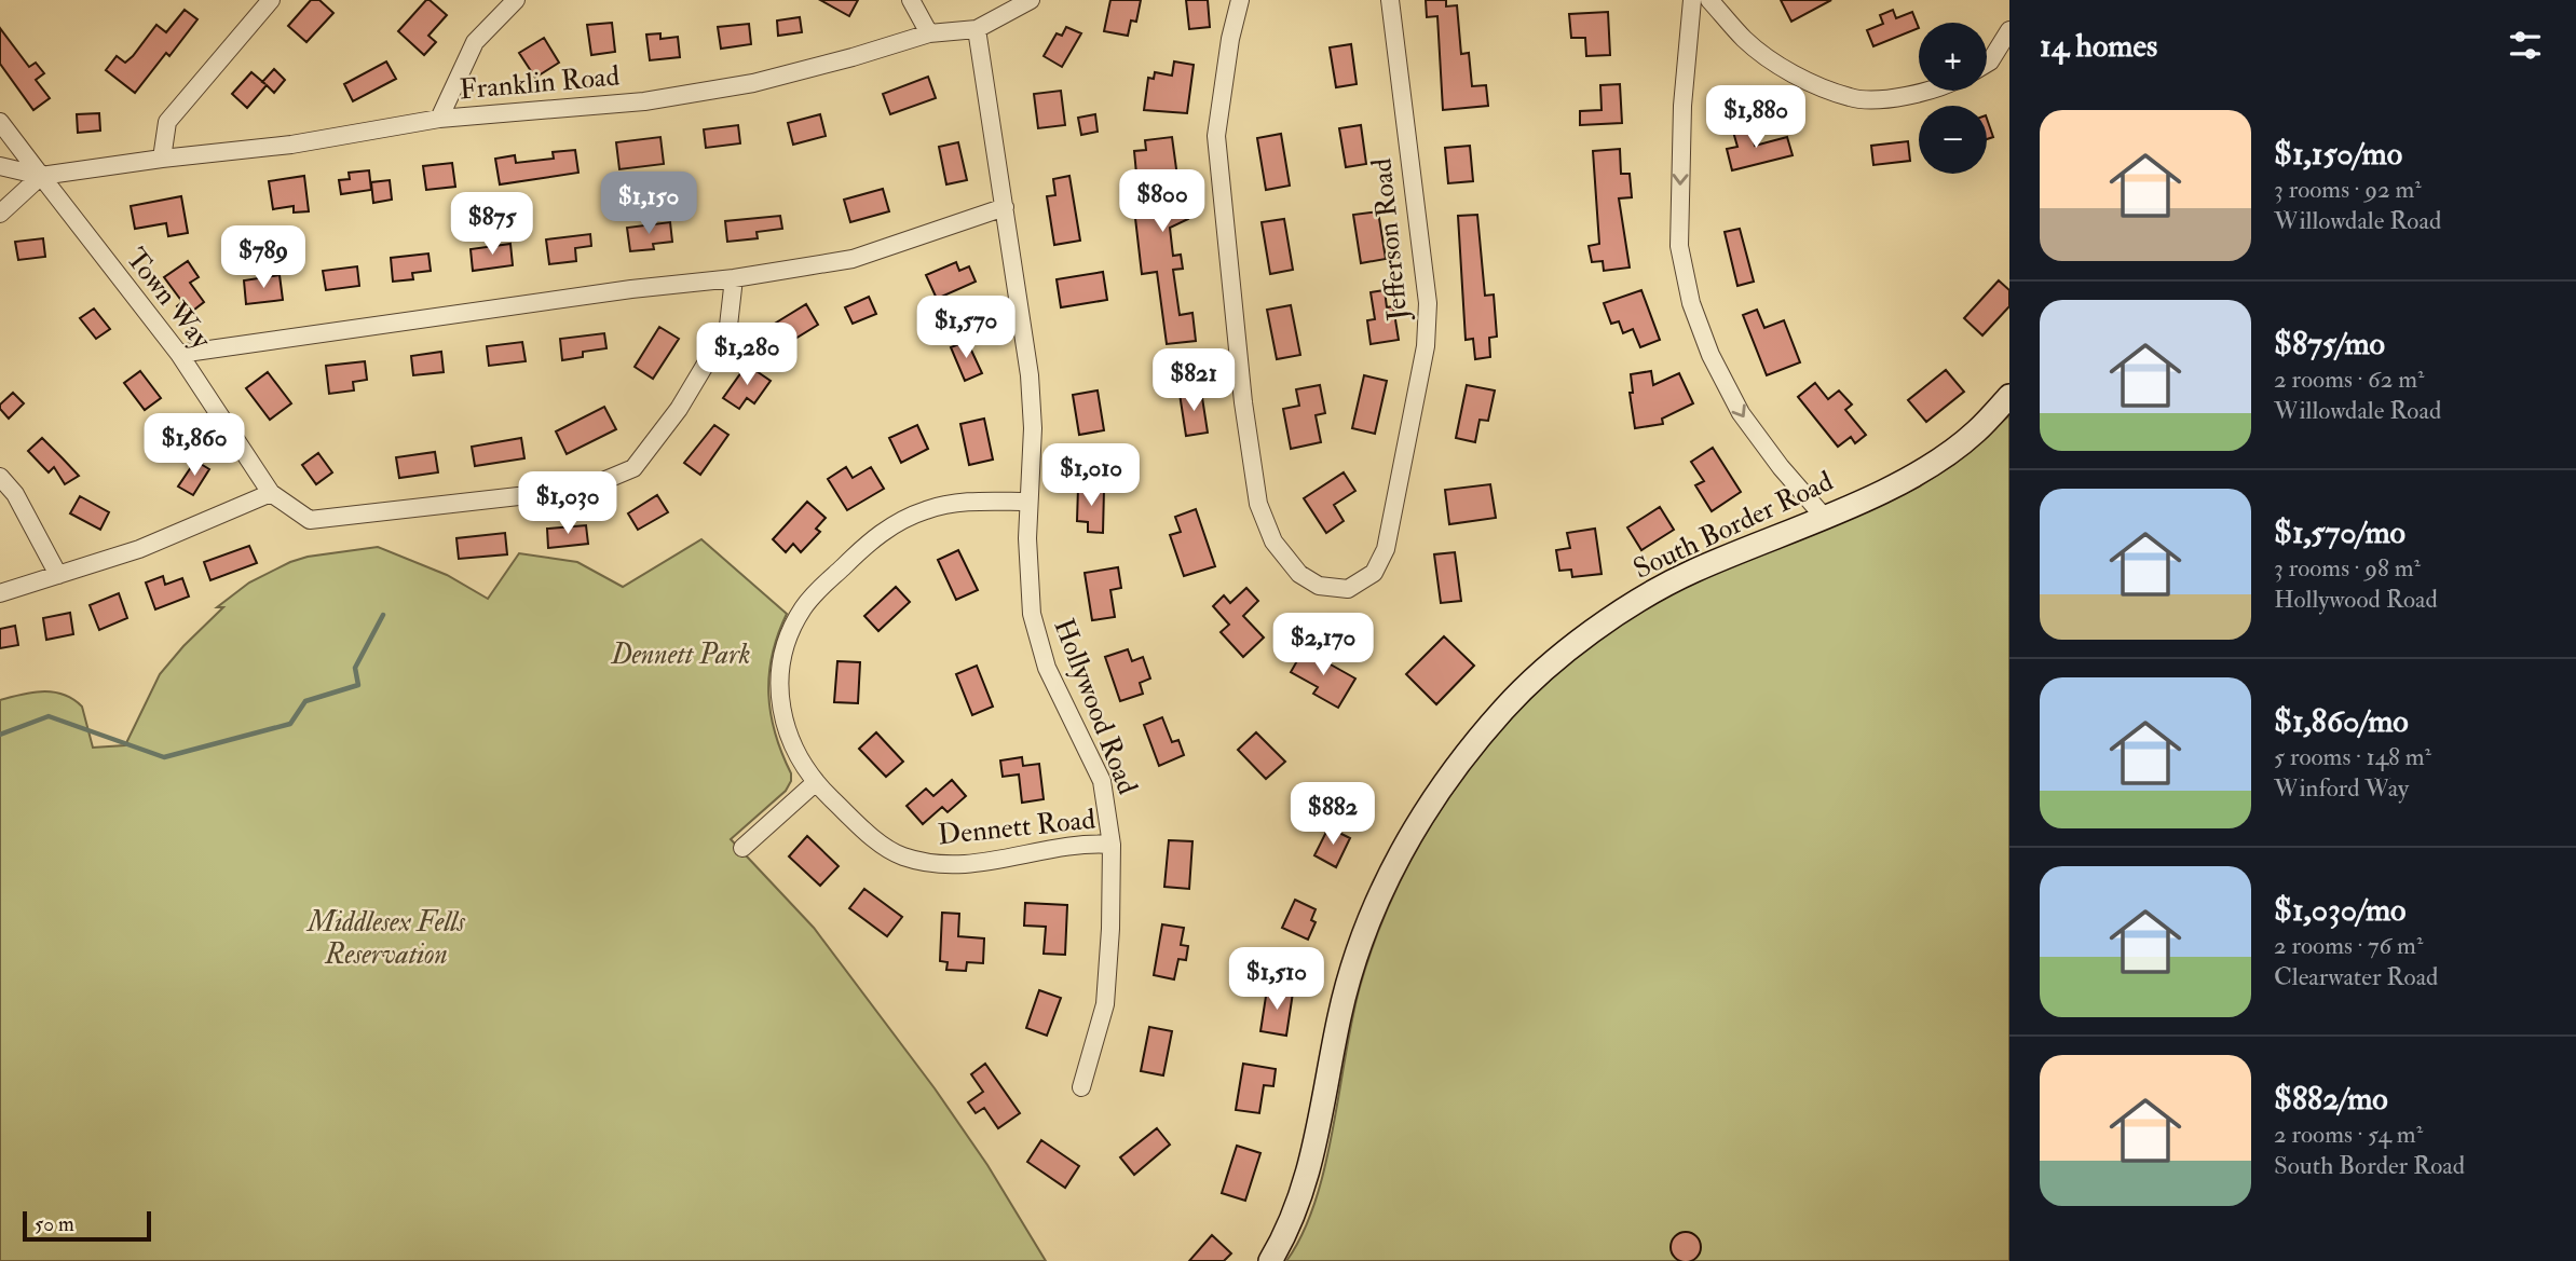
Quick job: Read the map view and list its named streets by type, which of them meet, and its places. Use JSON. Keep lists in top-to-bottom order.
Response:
{
  "streets": {
    "main road": ["South Border Road"],
    "street": [
      "Franklin Road",
      "Jefferson Road",
      "Town Way",
      "Hollywood Road",
      "Dennett Road"
    ]
  },
  "crossings": [
    ["Franklin Road", "Town Way"],
    ["Franklin Road", "Hollywood Road"],
    ["Hollywood Road", "Dennett Road"]
  ],
  "parks": ["Dennett Park", "Middlesex Fells Reservation"],
  "scale_bar": "50 m",
  "page": {
    "heading": "14 homes",
    "map_buttons": ["+", "−"],
    "price": [
      "$1,880",
      "$800",
      "$1,150",
      "$875",
      "$789",
      "$1,570",
      "$1,280",
      "$821",
      "$1,860",
      "$1,010",
      "$1,030",
      "$2,170",
      "$882",
      "$1,510"
    ],
    "list": [
      {
        "name": "$1,150/mo",
        "note": "3 rooms · 92 m² · Willowdale Road"
      },
      {
        "name": "$875/mo",
        "note": "2 rooms · 62 m² · Willowdale Road"
      },
      {
        "name": "$1,570/mo",
        "note": "3 rooms · 98 m² · Hollywood Road"
      },
      {
        "name": "$1,860/mo",
        "note": "5 rooms · 148 m² · Winford Way"
      },
      {
        "name": "$1,030/mo",
        "note": "2 rooms · 76 m² · Clearwater Road"
      },
      {
        "name": "$882/mo",
        "note": "2 rooms · 54 m² · South Border Road"
      }
    ],
    "scale": "50 m"
  }
}
